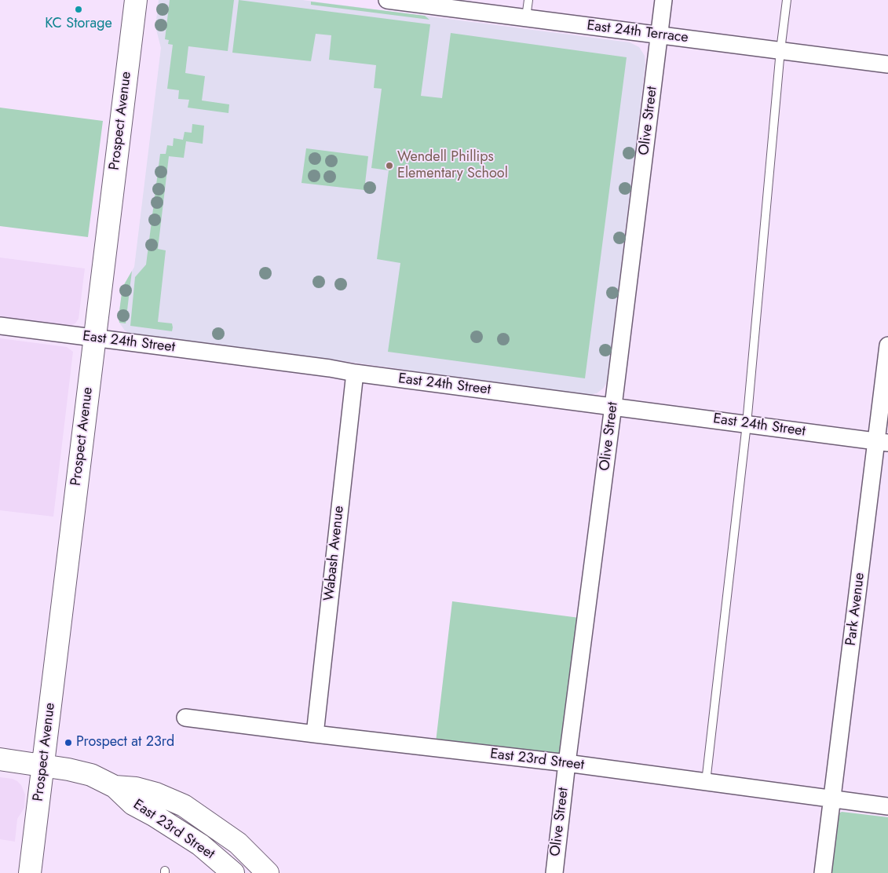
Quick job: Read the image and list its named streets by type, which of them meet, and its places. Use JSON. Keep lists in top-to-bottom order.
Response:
{
  "streets": {
    "main road": ["Prospect Avenue", "East 23rd Street"],
    "street": [
      "East 24th Terrace",
      "Olive Street",
      "East 24th Street",
      "Wabash Avenue",
      "Park Avenue"
    ]
  },
  "crossings": [
    ["East 24th Terrace", "Olive Street"],
    ["Prospect Avenue", "East 24th Street"],
    ["Prospect Avenue", "East 23rd Street"],
    ["Olive Street", "East 24th Street"],
    ["Olive Street", "East 23rd Street"],
    ["East 24th Street", "Wabash Avenue"],
    ["East 24th Street", "Park Avenue"],
    ["Wabash Avenue", "East 23rd Street"],
    ["Park Avenue", "East 23rd Street"]
  ],
  "places": ["KC Storage", "Wendell Phillips Elementary School", "Prospect at 23rd"]
}
